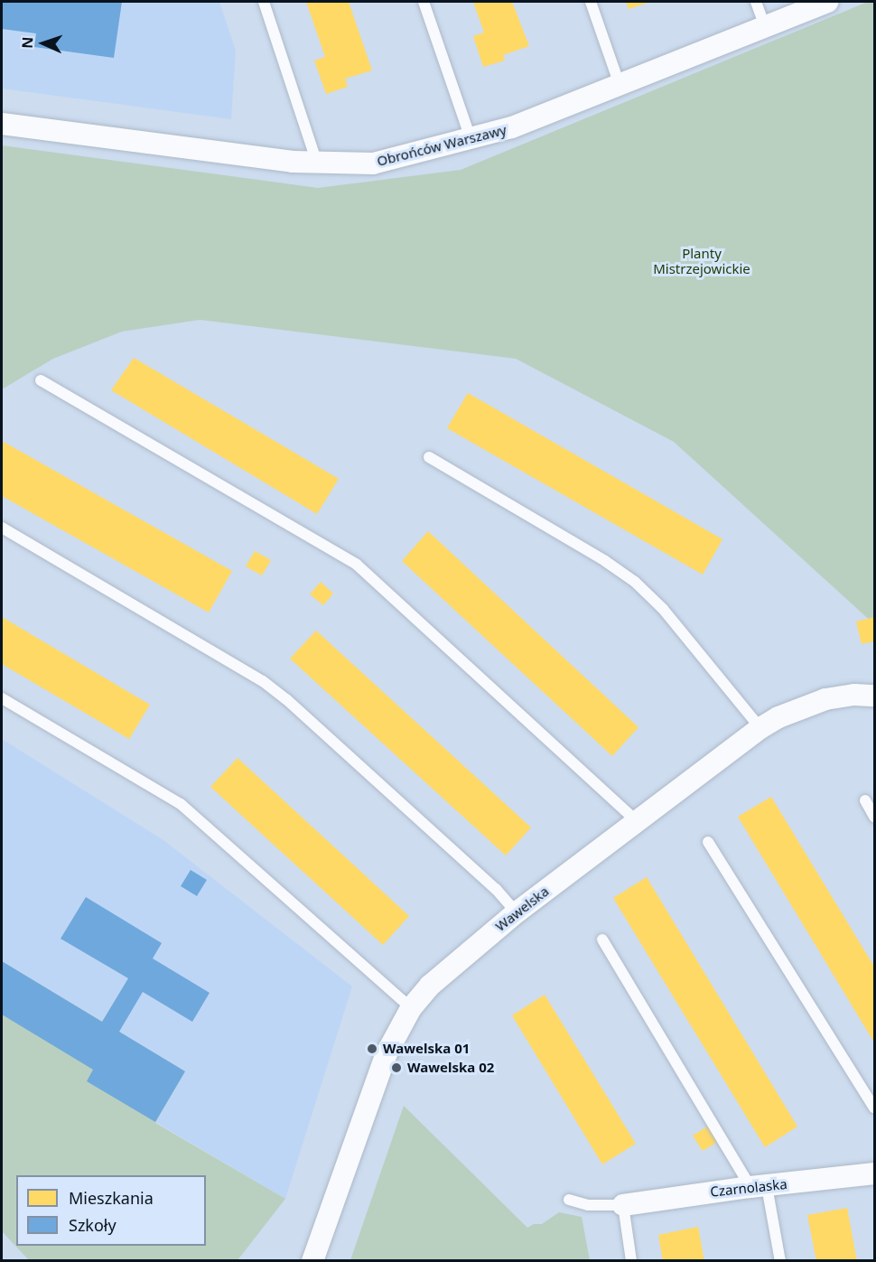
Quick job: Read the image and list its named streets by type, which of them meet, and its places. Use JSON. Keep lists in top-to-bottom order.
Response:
{
  "streets": {
    "street": ["Obrońców Warszawy", "Wawelska", "Czarnolaska"]
  },
  "parks": ["Planty Mistrzejowickie"],
  "places": ["Wawelska 01", "Wawelska 02"],
  "legend": ["Mieszkania", "Szkoły"],
  "north": "left"
}
